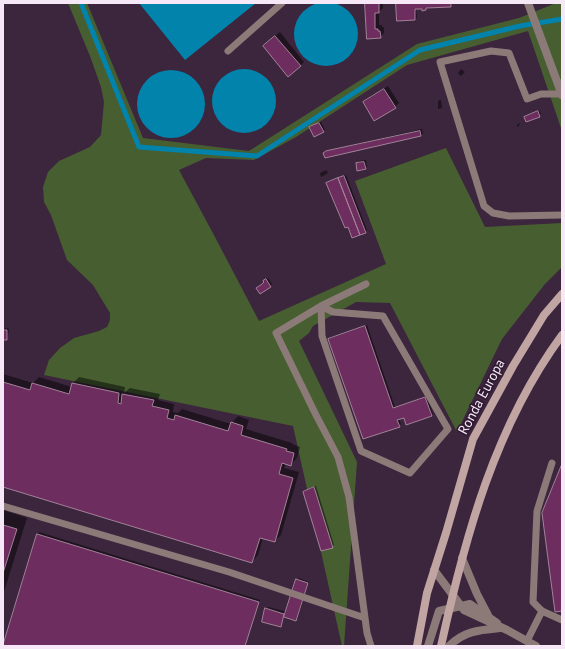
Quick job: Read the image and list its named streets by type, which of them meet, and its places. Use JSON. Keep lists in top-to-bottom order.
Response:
{
  "streets": {
    "street": ["Ronda Europa"]
  }
}
